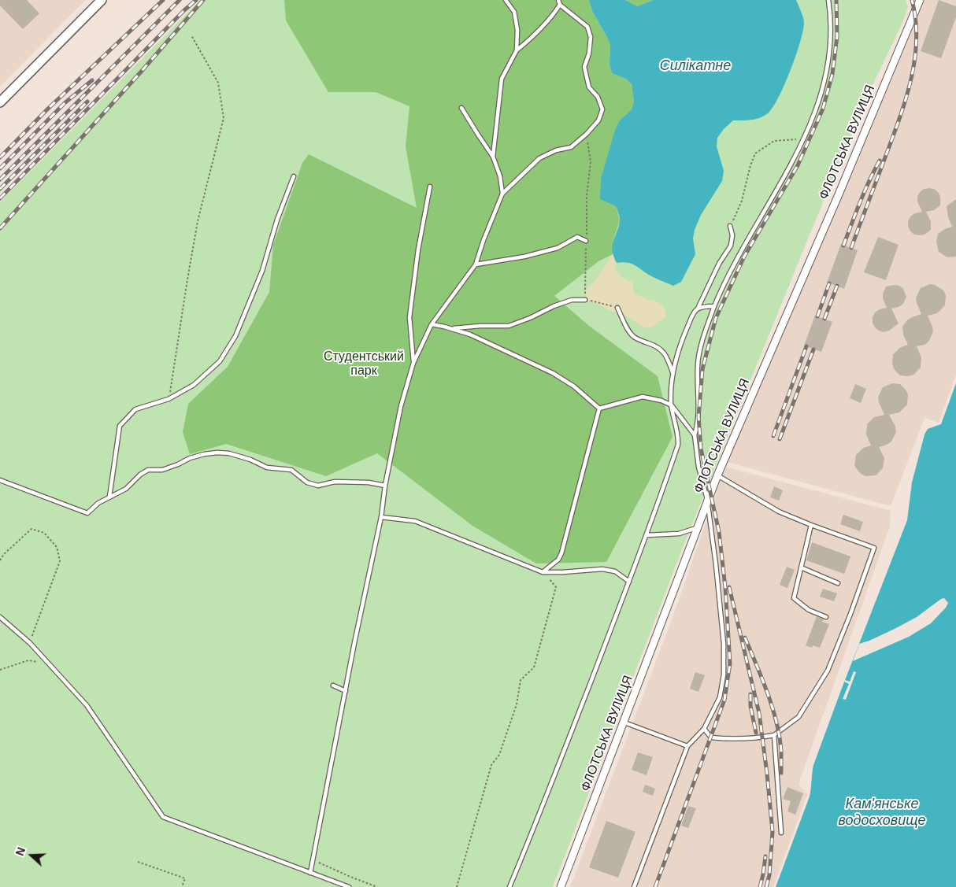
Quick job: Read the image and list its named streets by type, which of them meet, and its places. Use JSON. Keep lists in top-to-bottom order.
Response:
{
  "streets": {
    "street": ["ФЛОТСЬКА ВУЛИЦЯ"]
  },
  "water": ["Силікатне", "Кам'янське водосховище"],
  "parks": ["Студентський парк"],
  "north": "left"
}
